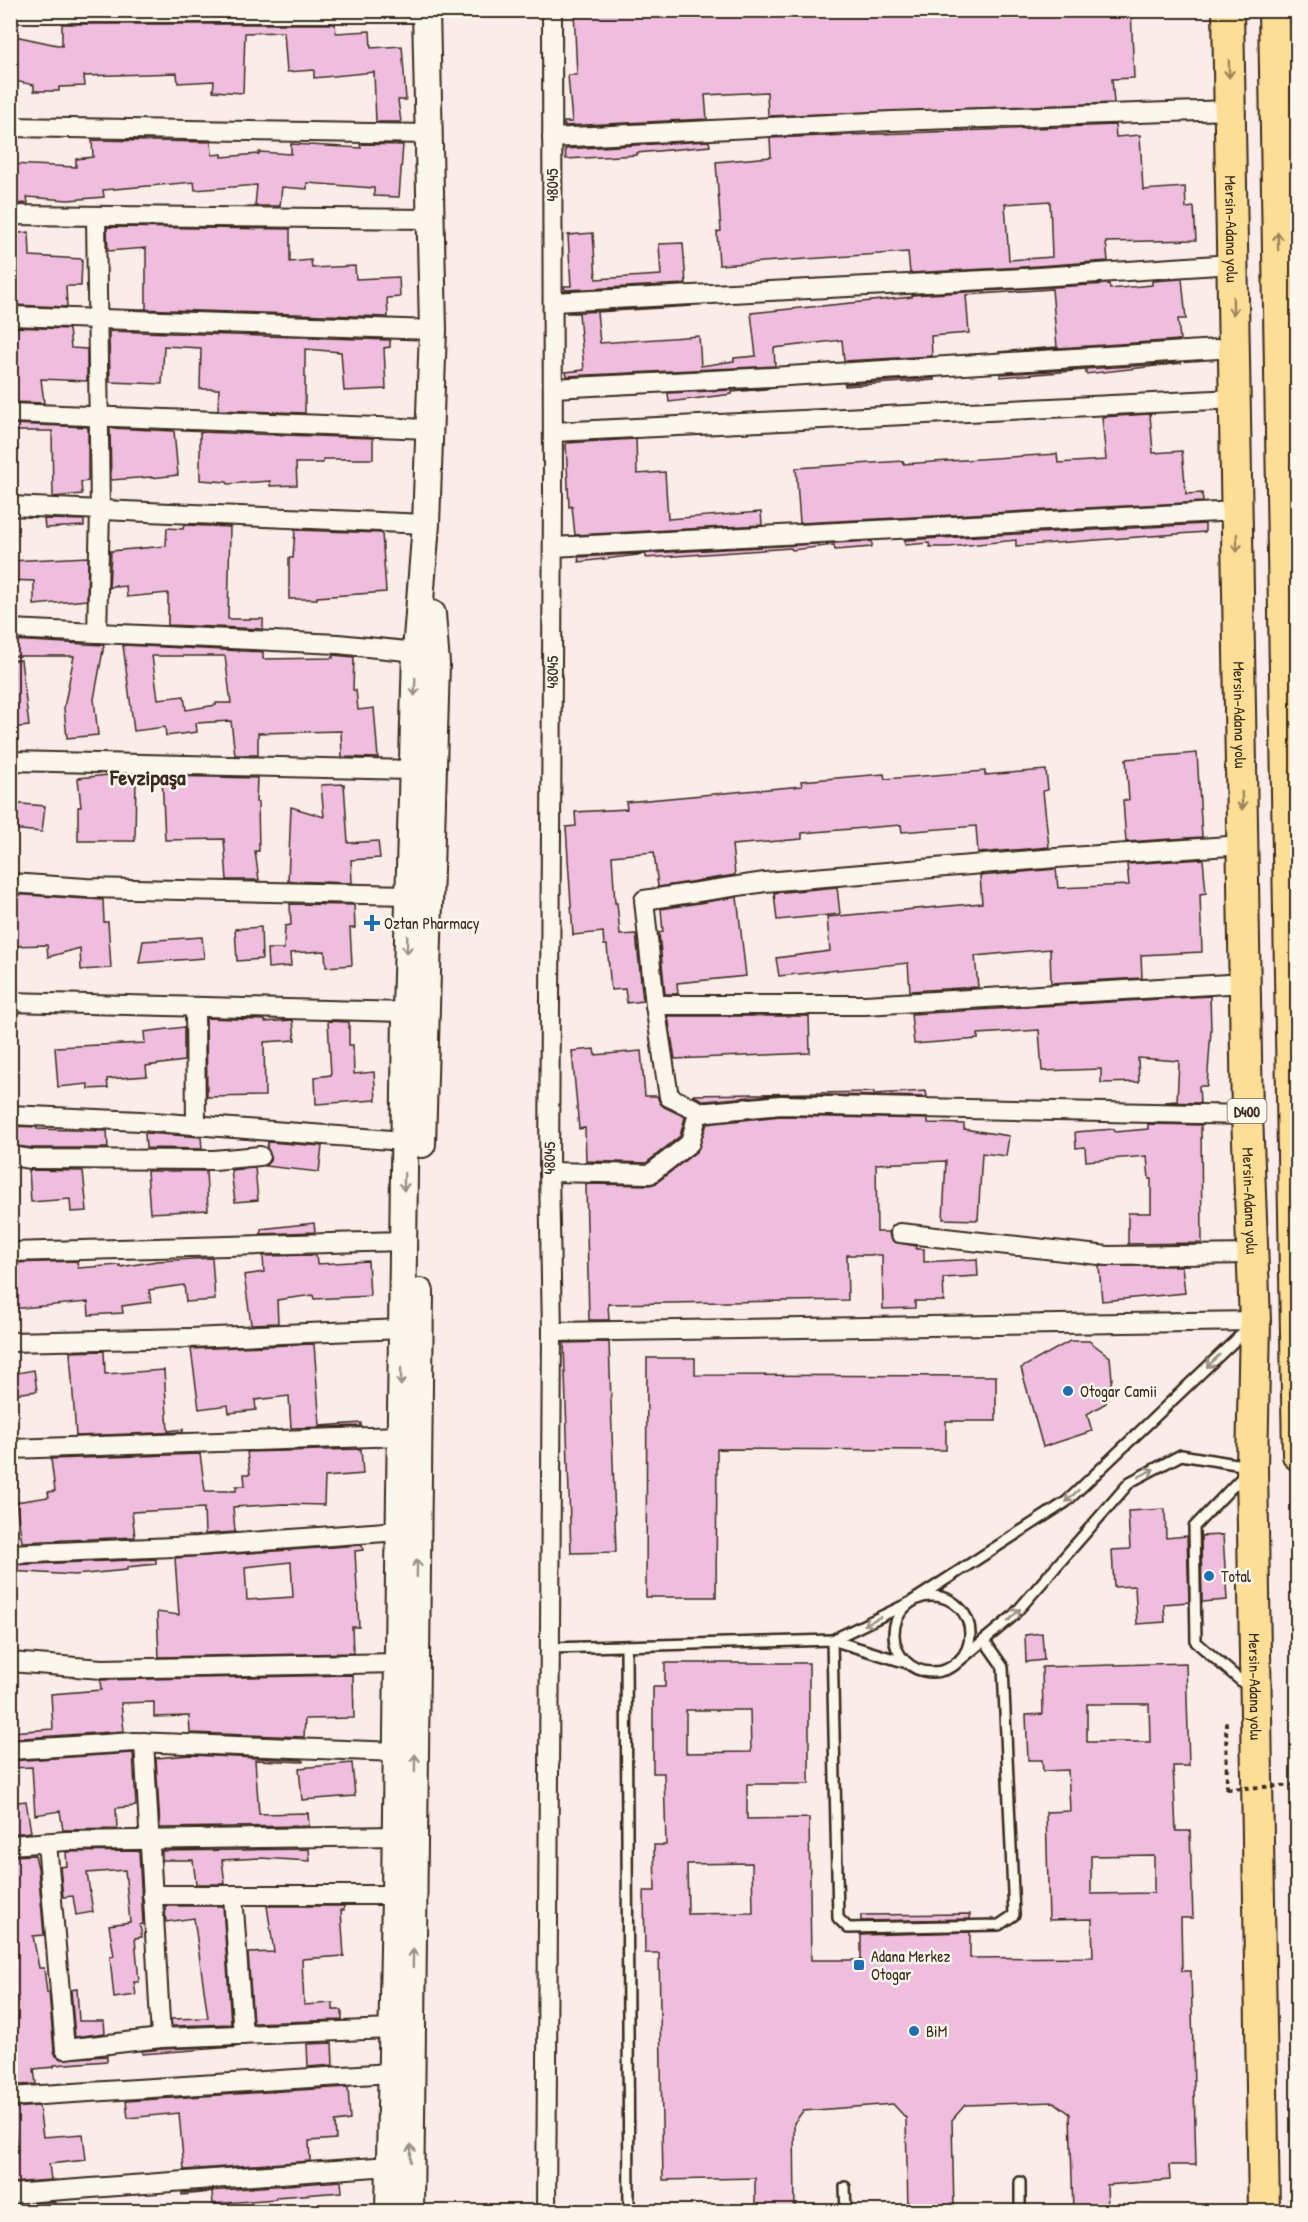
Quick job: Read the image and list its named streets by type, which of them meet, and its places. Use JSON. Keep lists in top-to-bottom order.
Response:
{
  "streets": {
    "highway": ["Mersin-Adana yolu", "D400"],
    "street": ["48045"]
  },
  "districts": ["Fevzipaşa"],
  "places": {
    "health": ["Oztan Pharmacy"],
    "other": ["Otogar Camii", "Total", "BiM"],
    "transit": ["Adana Merkez Otogar"]
  }
}
